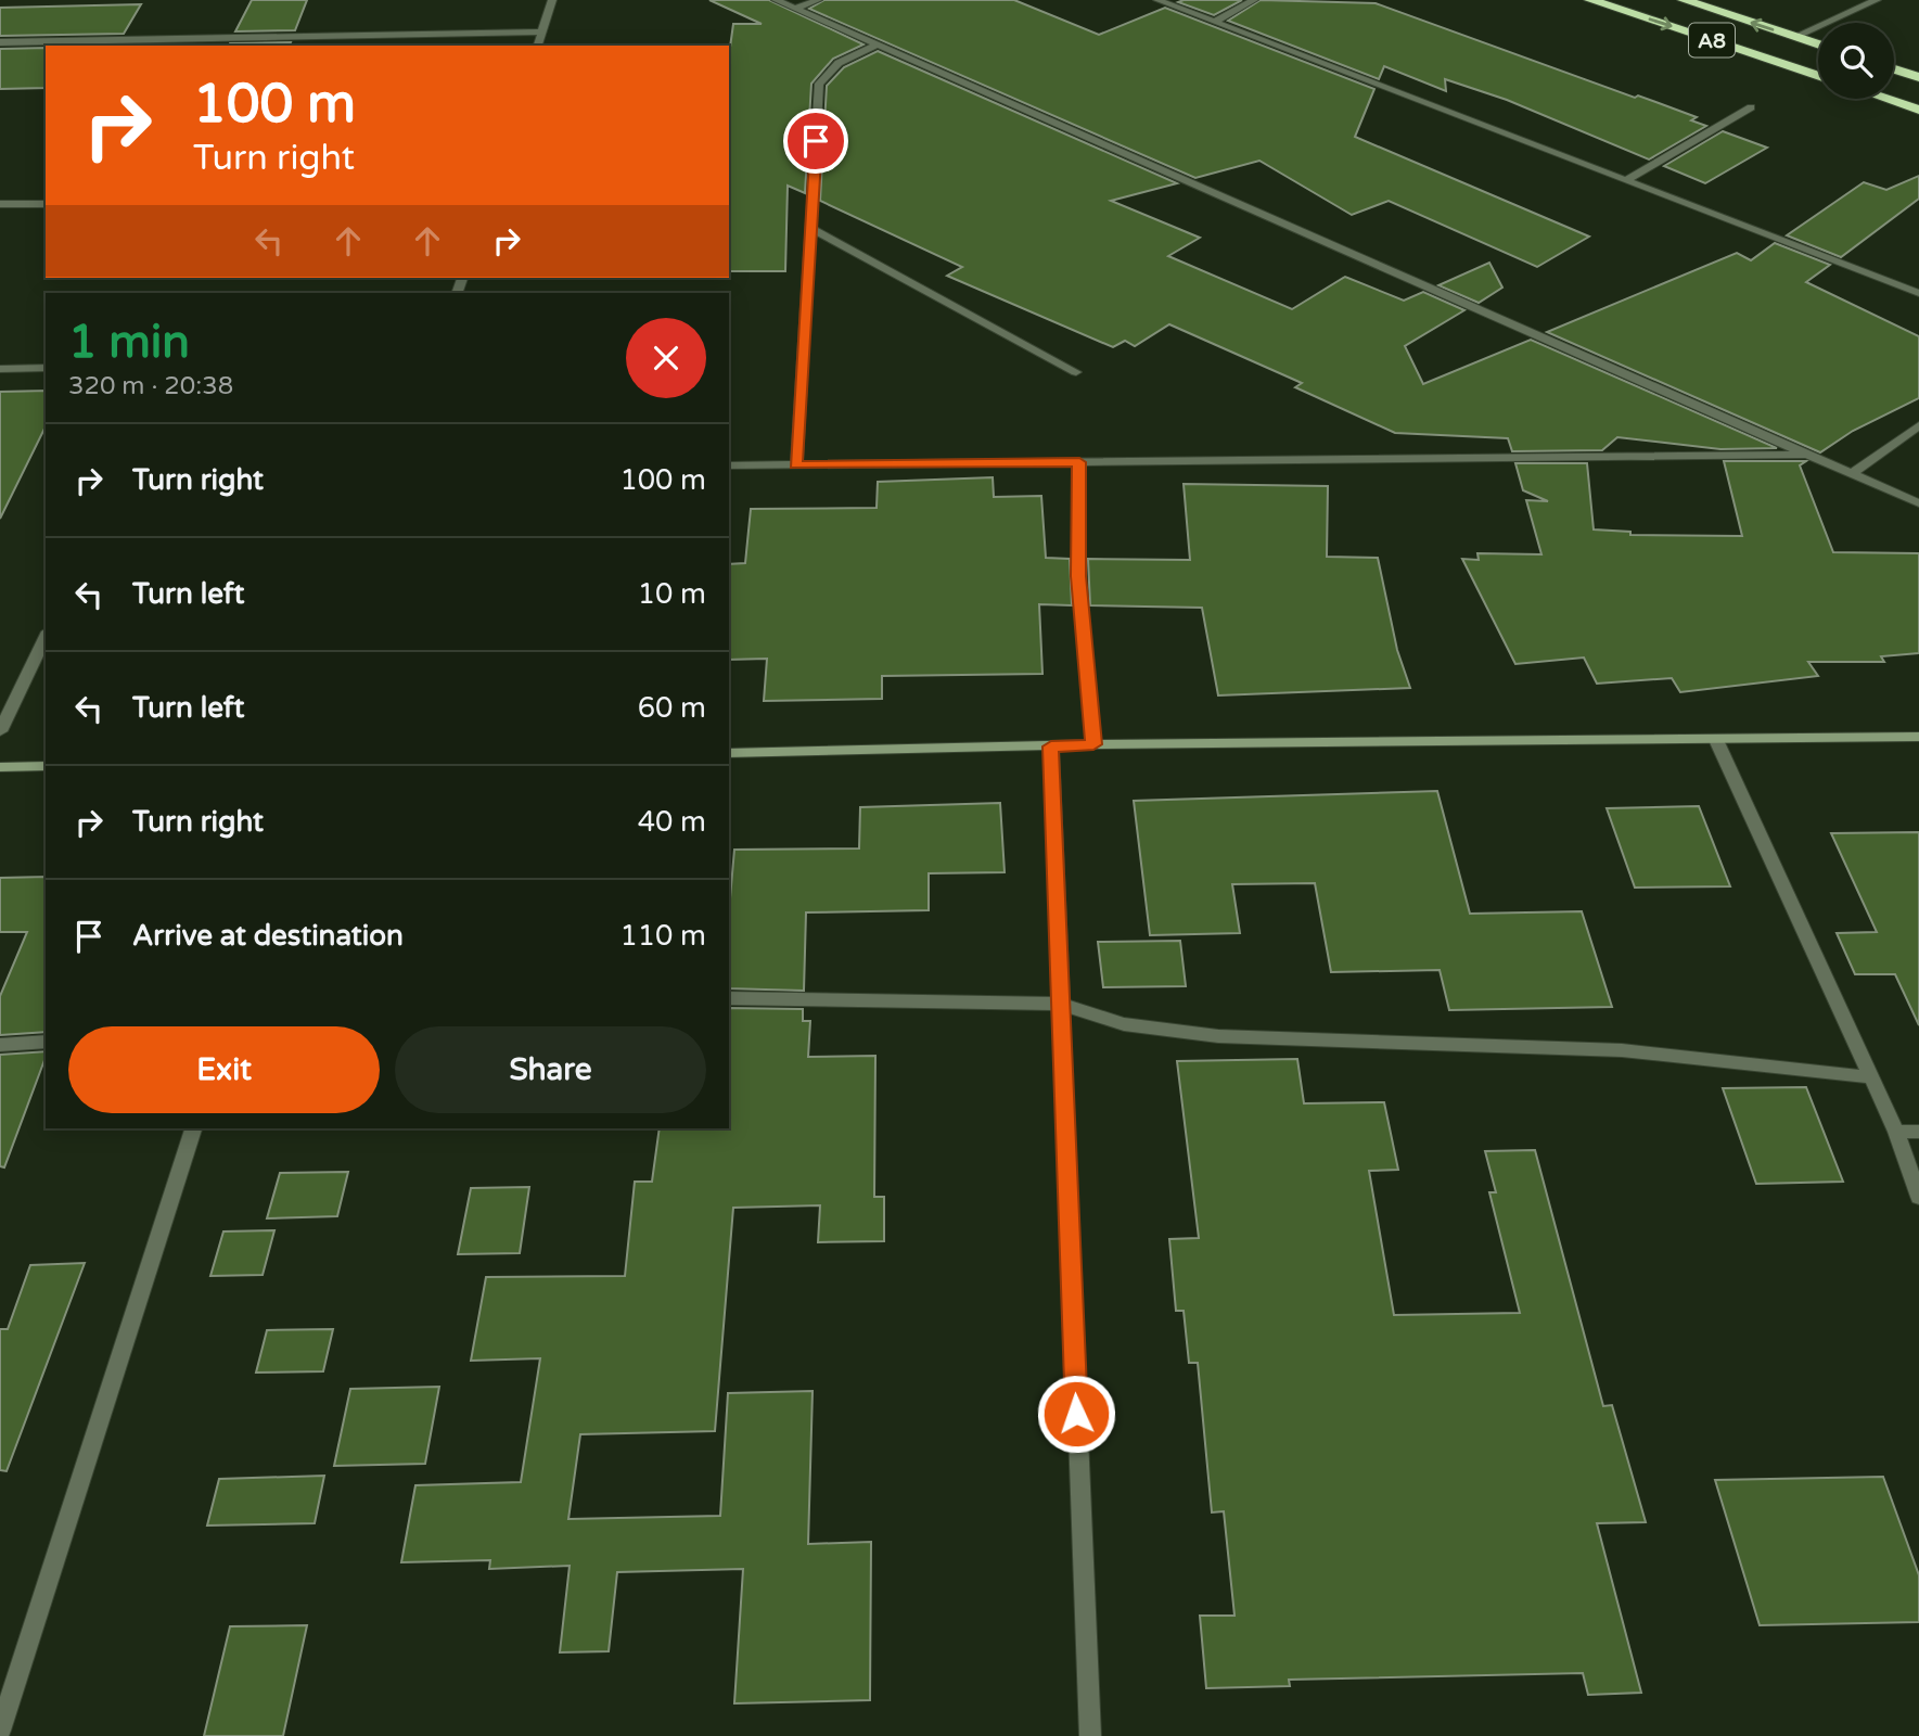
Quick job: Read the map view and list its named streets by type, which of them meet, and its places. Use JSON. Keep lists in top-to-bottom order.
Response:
{
  "streets": {
    "highway": ["A8"]
  },
  "page": {
    "turn": ["100 m", "Turn right"],
    "heading": ["1 min", "320 m · 20:38"],
    "list": [
      {
        "name": "Turn right",
        "value": "100 m"
      },
      {
        "name": "Turn left",
        "value": "10 m"
      },
      {
        "name": "Turn left",
        "value": "60 m"
      },
      {
        "name": "Turn right",
        "value": "40 m"
      },
      {
        "name": "Arrive at destination",
        "value": "110 m"
      }
    ],
    "buttons": ["Exit", "Share"]
  }
}
